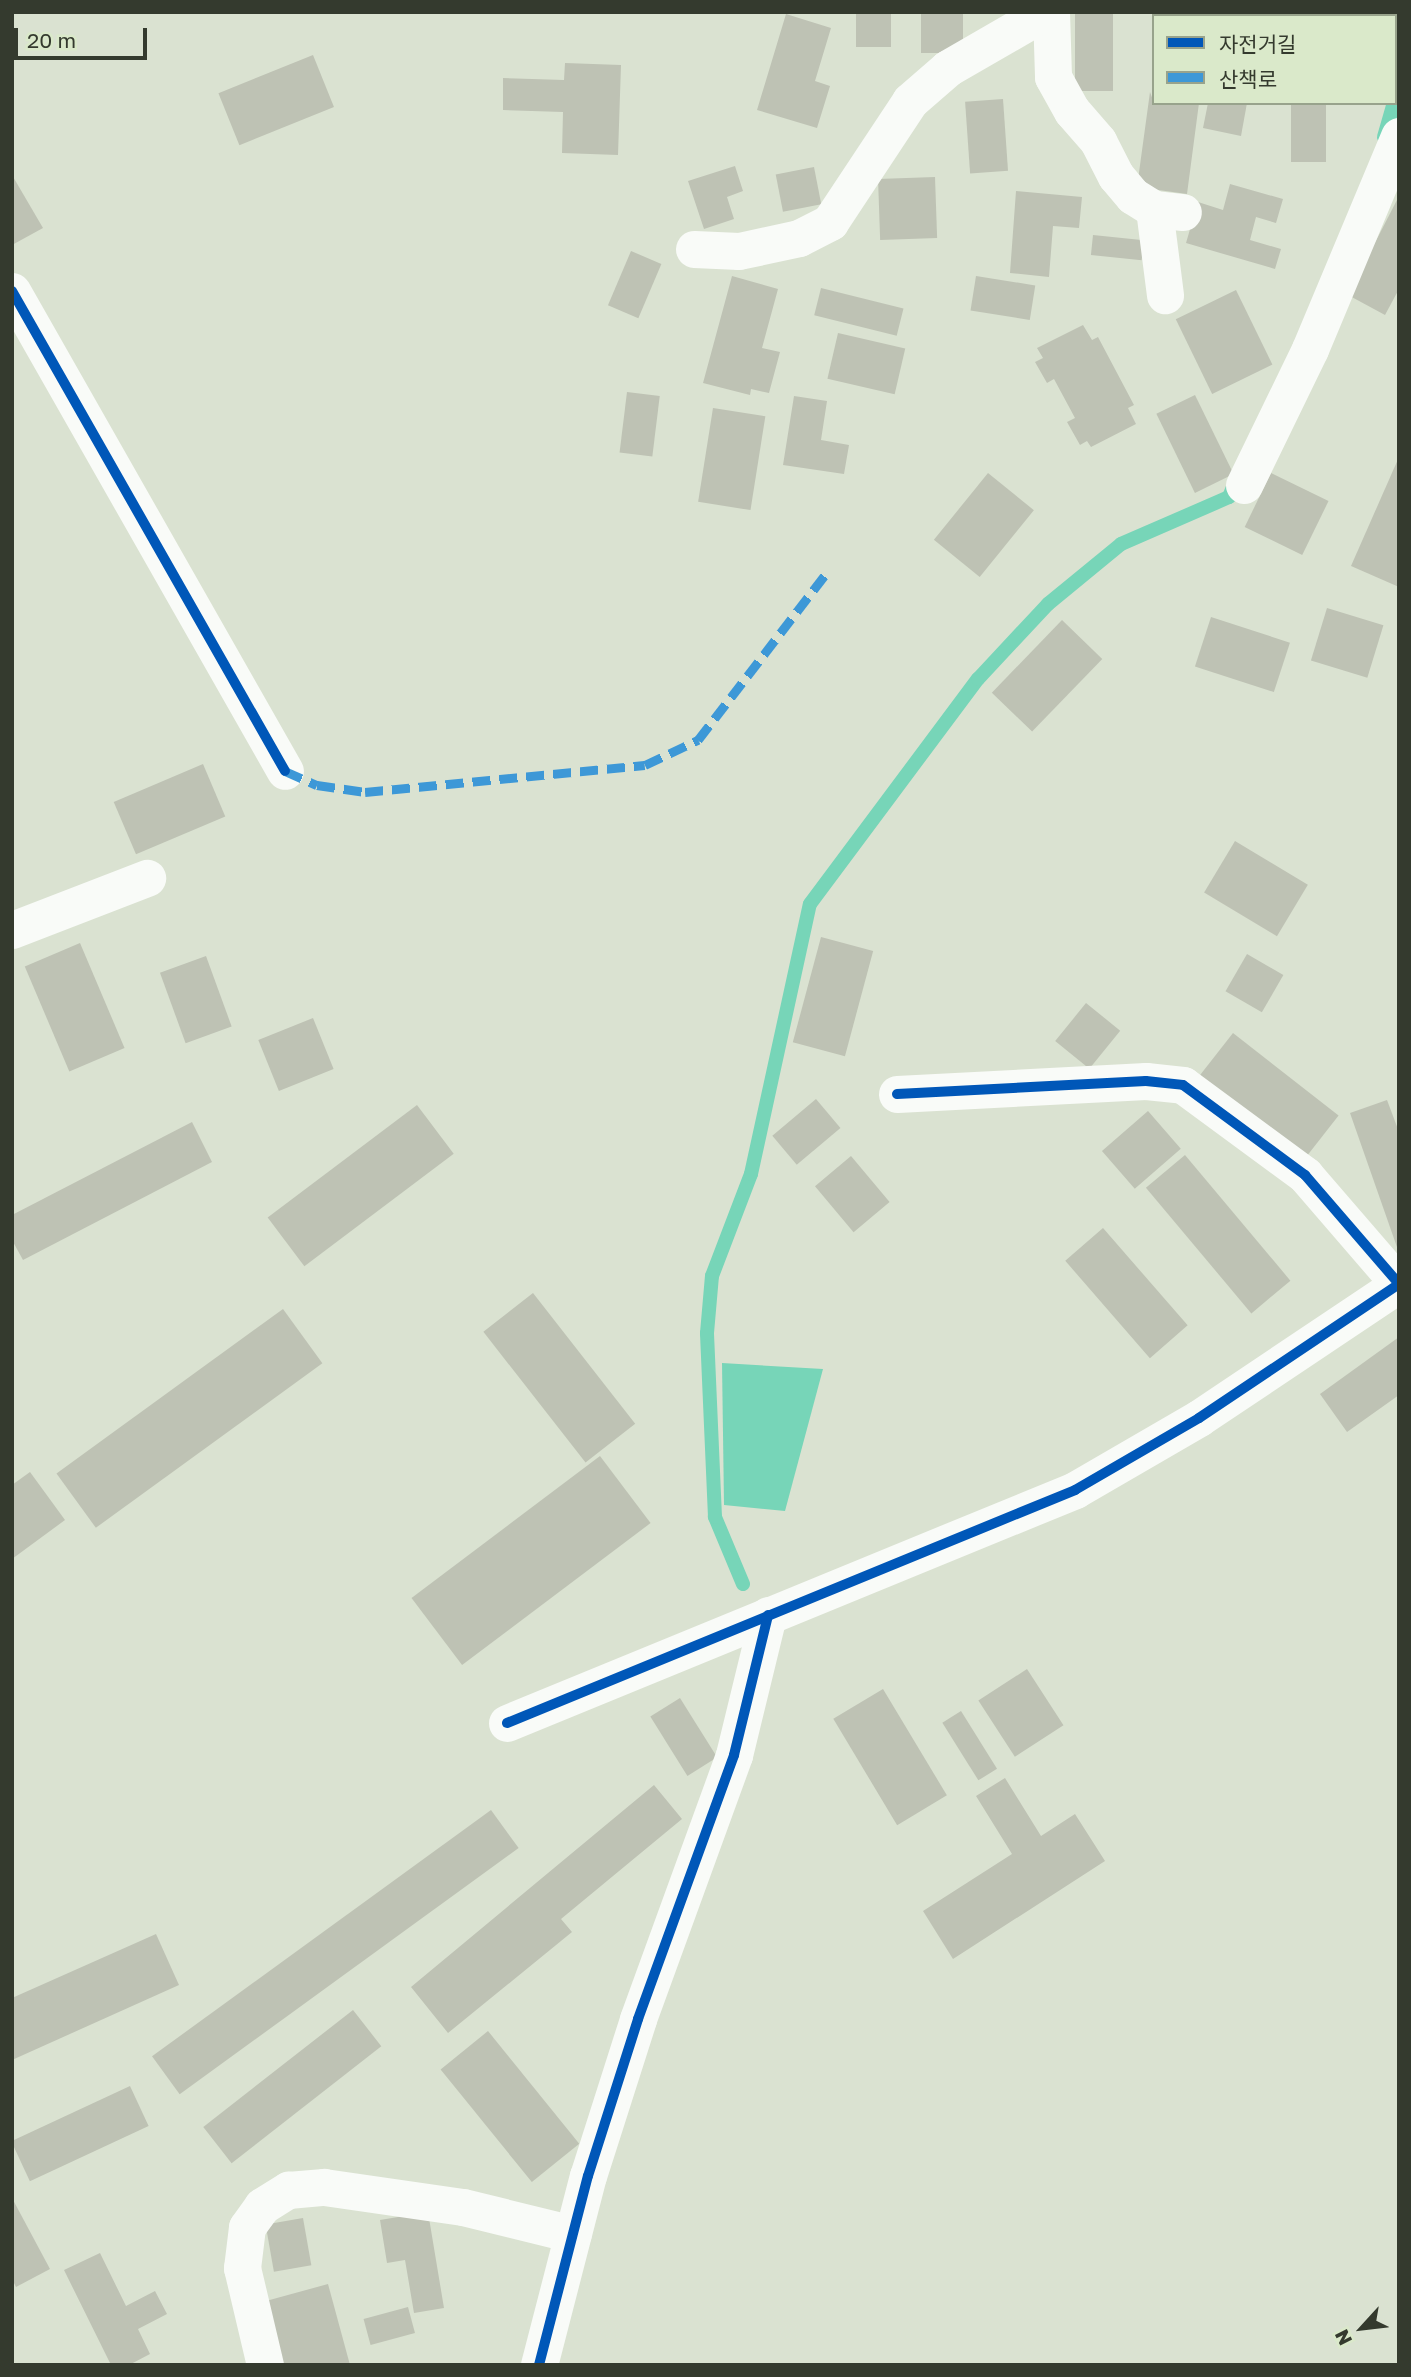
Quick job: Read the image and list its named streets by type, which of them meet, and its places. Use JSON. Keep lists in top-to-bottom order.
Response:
{
  "legend": ["자전거길", "산책로"],
  "scale_bar": "20 m",
  "north": "bottom left"
}
